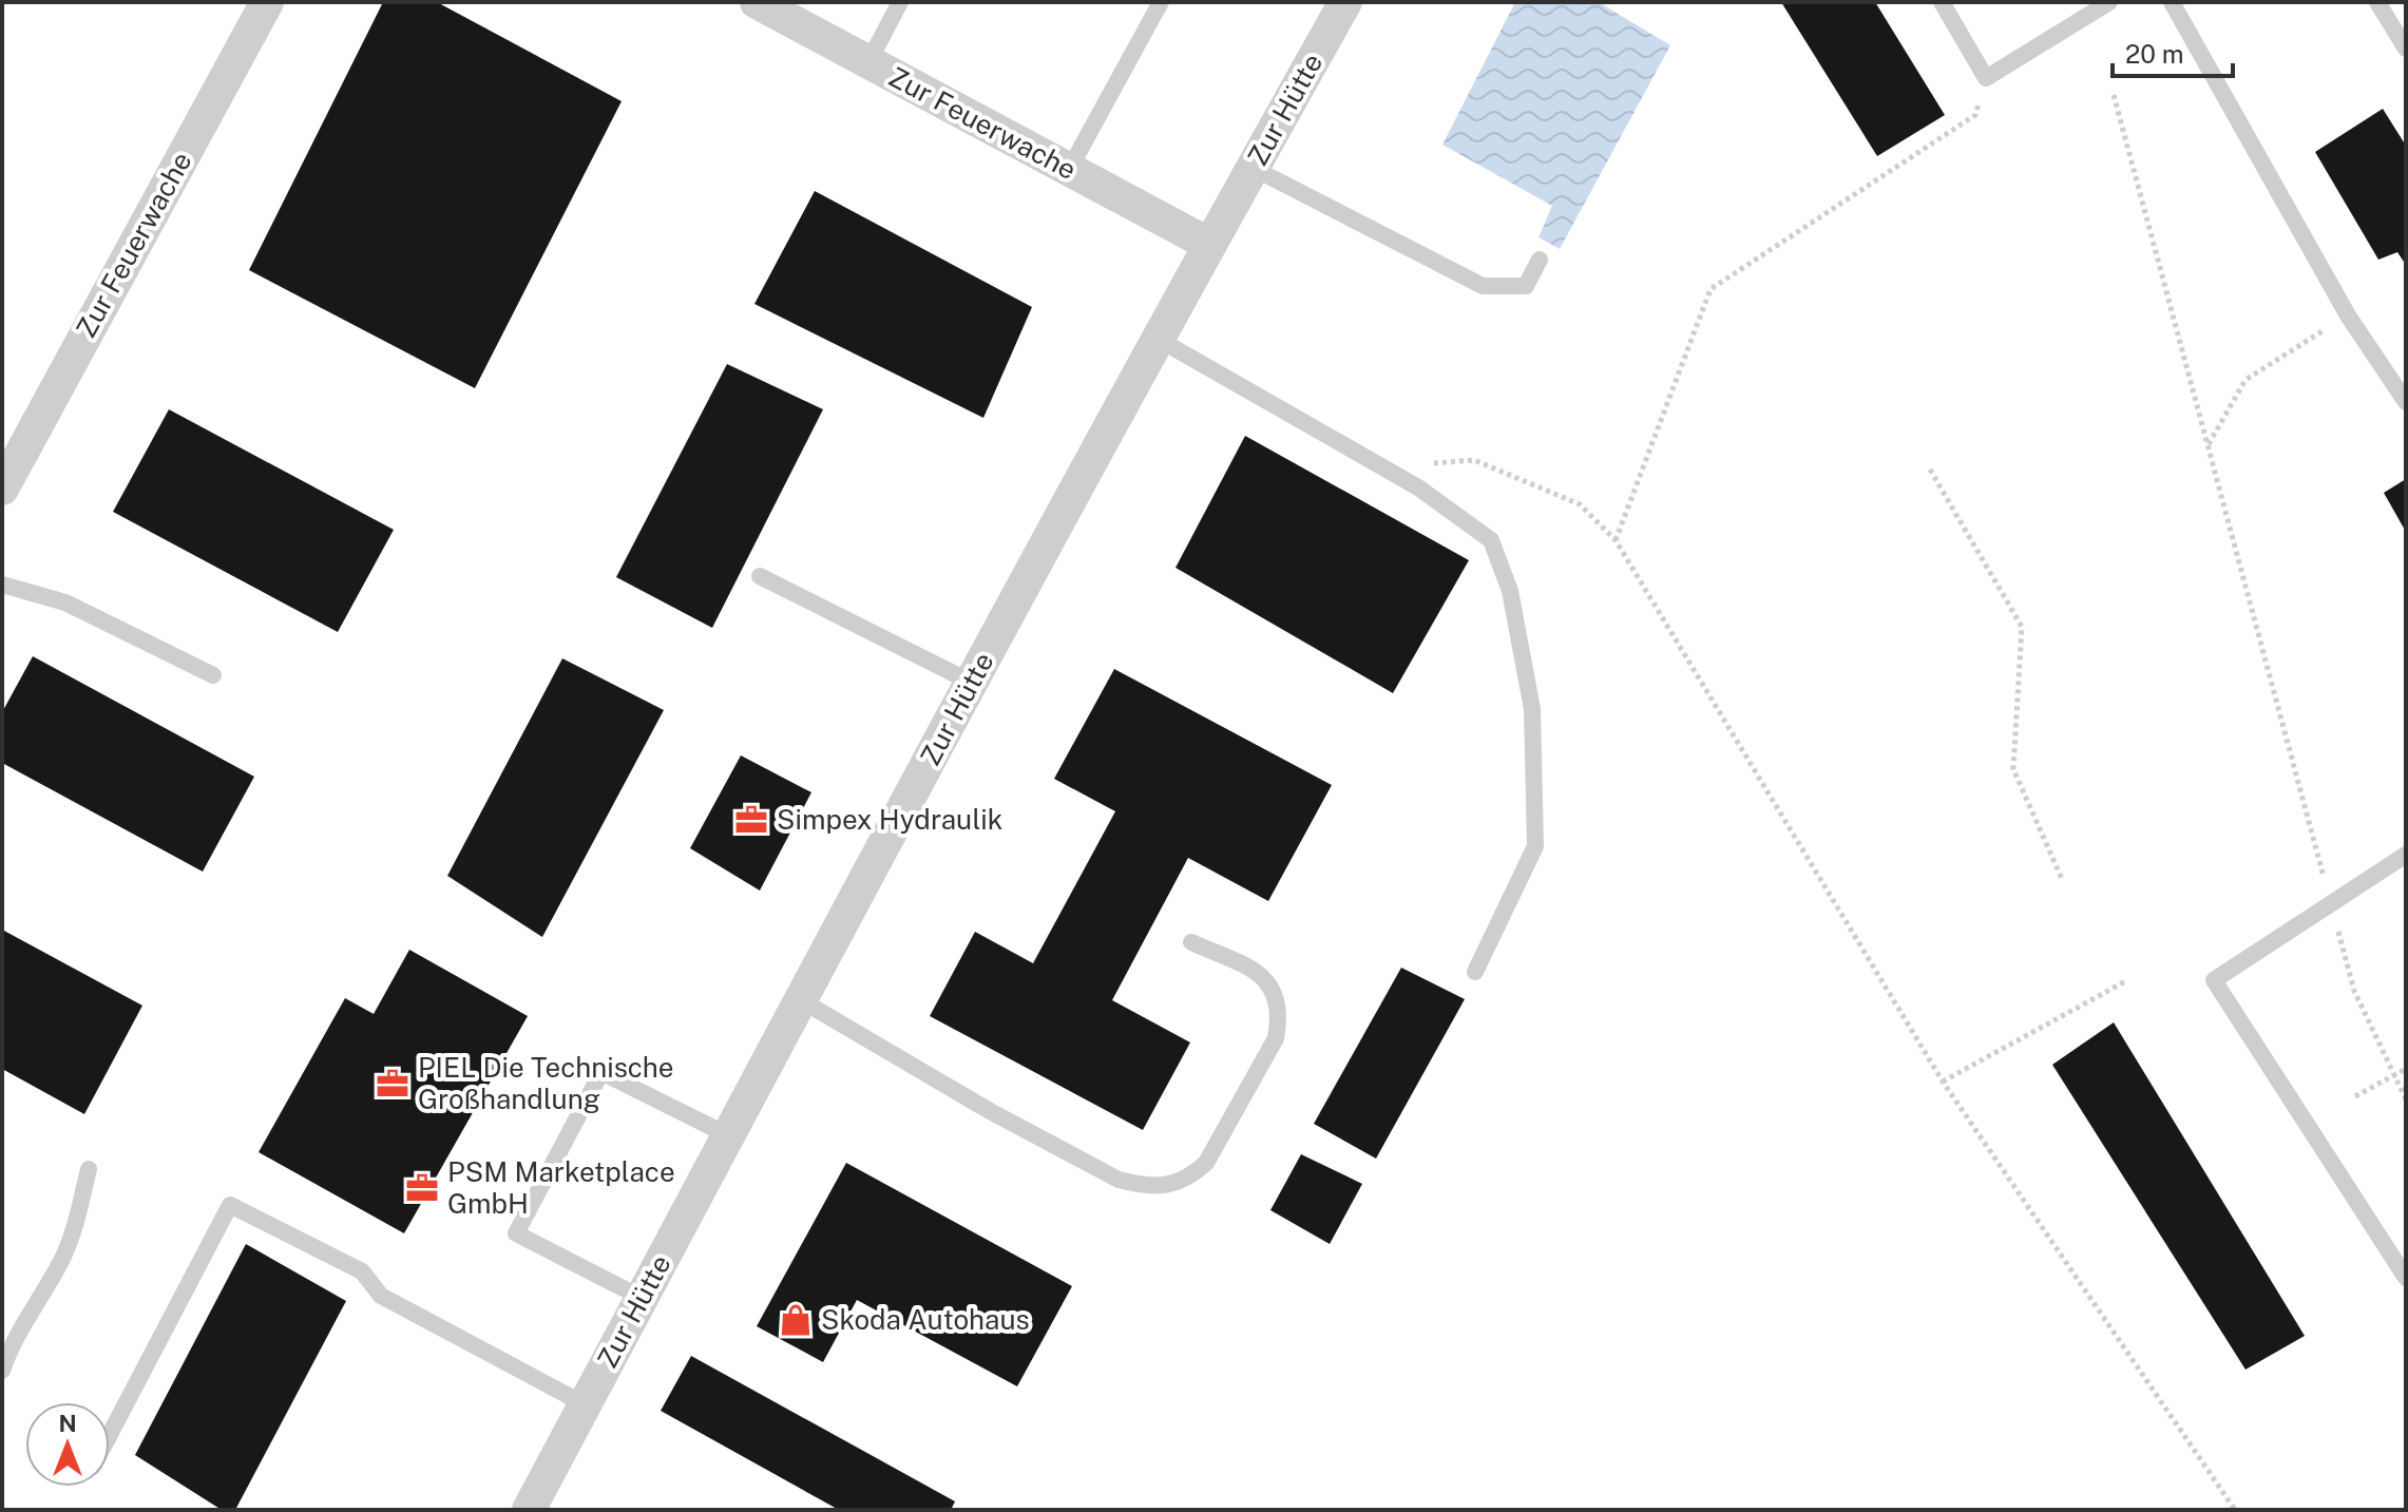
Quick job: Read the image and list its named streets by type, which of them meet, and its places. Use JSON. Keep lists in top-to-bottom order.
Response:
{
  "streets": {
    "street": ["Zur Hütte", "Zur Feuerwache"]
  },
  "crossings": [
    ["Zur Hütte", "Zur Feuerwache"]
  ],
  "places": {
    "office": ["Simpex Hydraulik", "PIEL Die Technische Großhandlung", "PSM Marketplace GmbH"],
    "shop": ["Skoda Autohaus"]
  },
  "scale_bar": "20 m",
  "north": "top"
}
